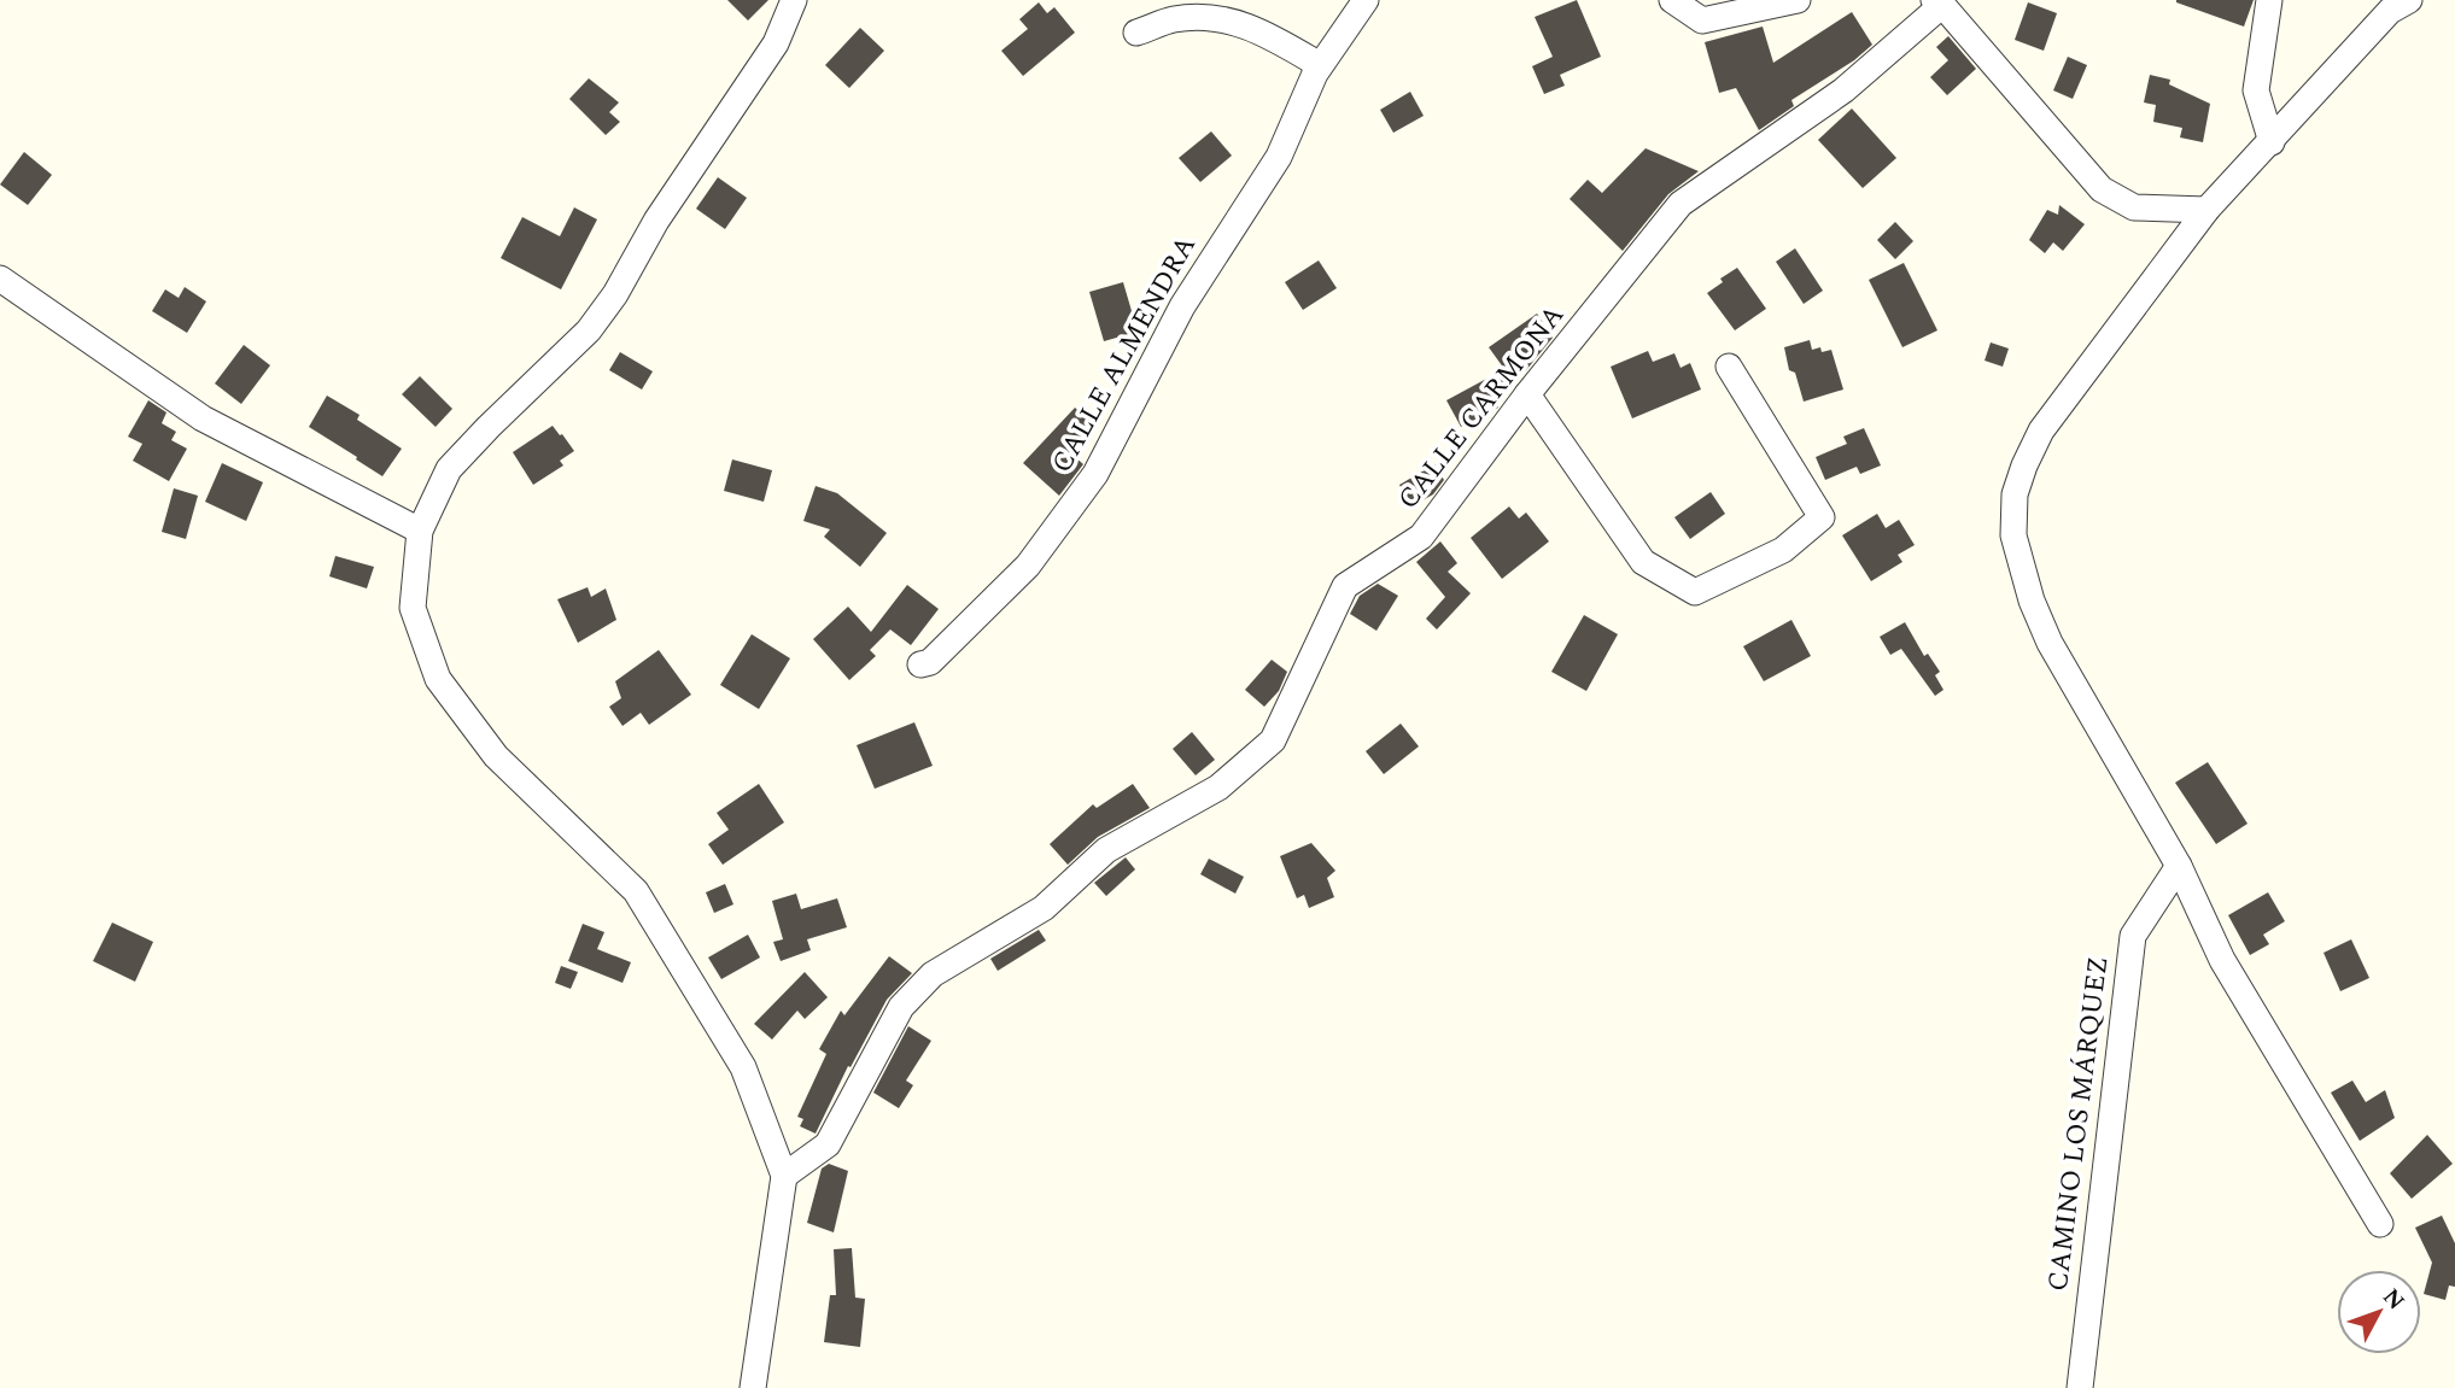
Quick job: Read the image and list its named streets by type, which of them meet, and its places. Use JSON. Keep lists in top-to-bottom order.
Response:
{
  "streets": {
    "street": ["CALLE ALMENDRA", "CALLE CARMONA", "CAMINO LOS MÁRQUEZ"]
  },
  "north": "top right"
}
